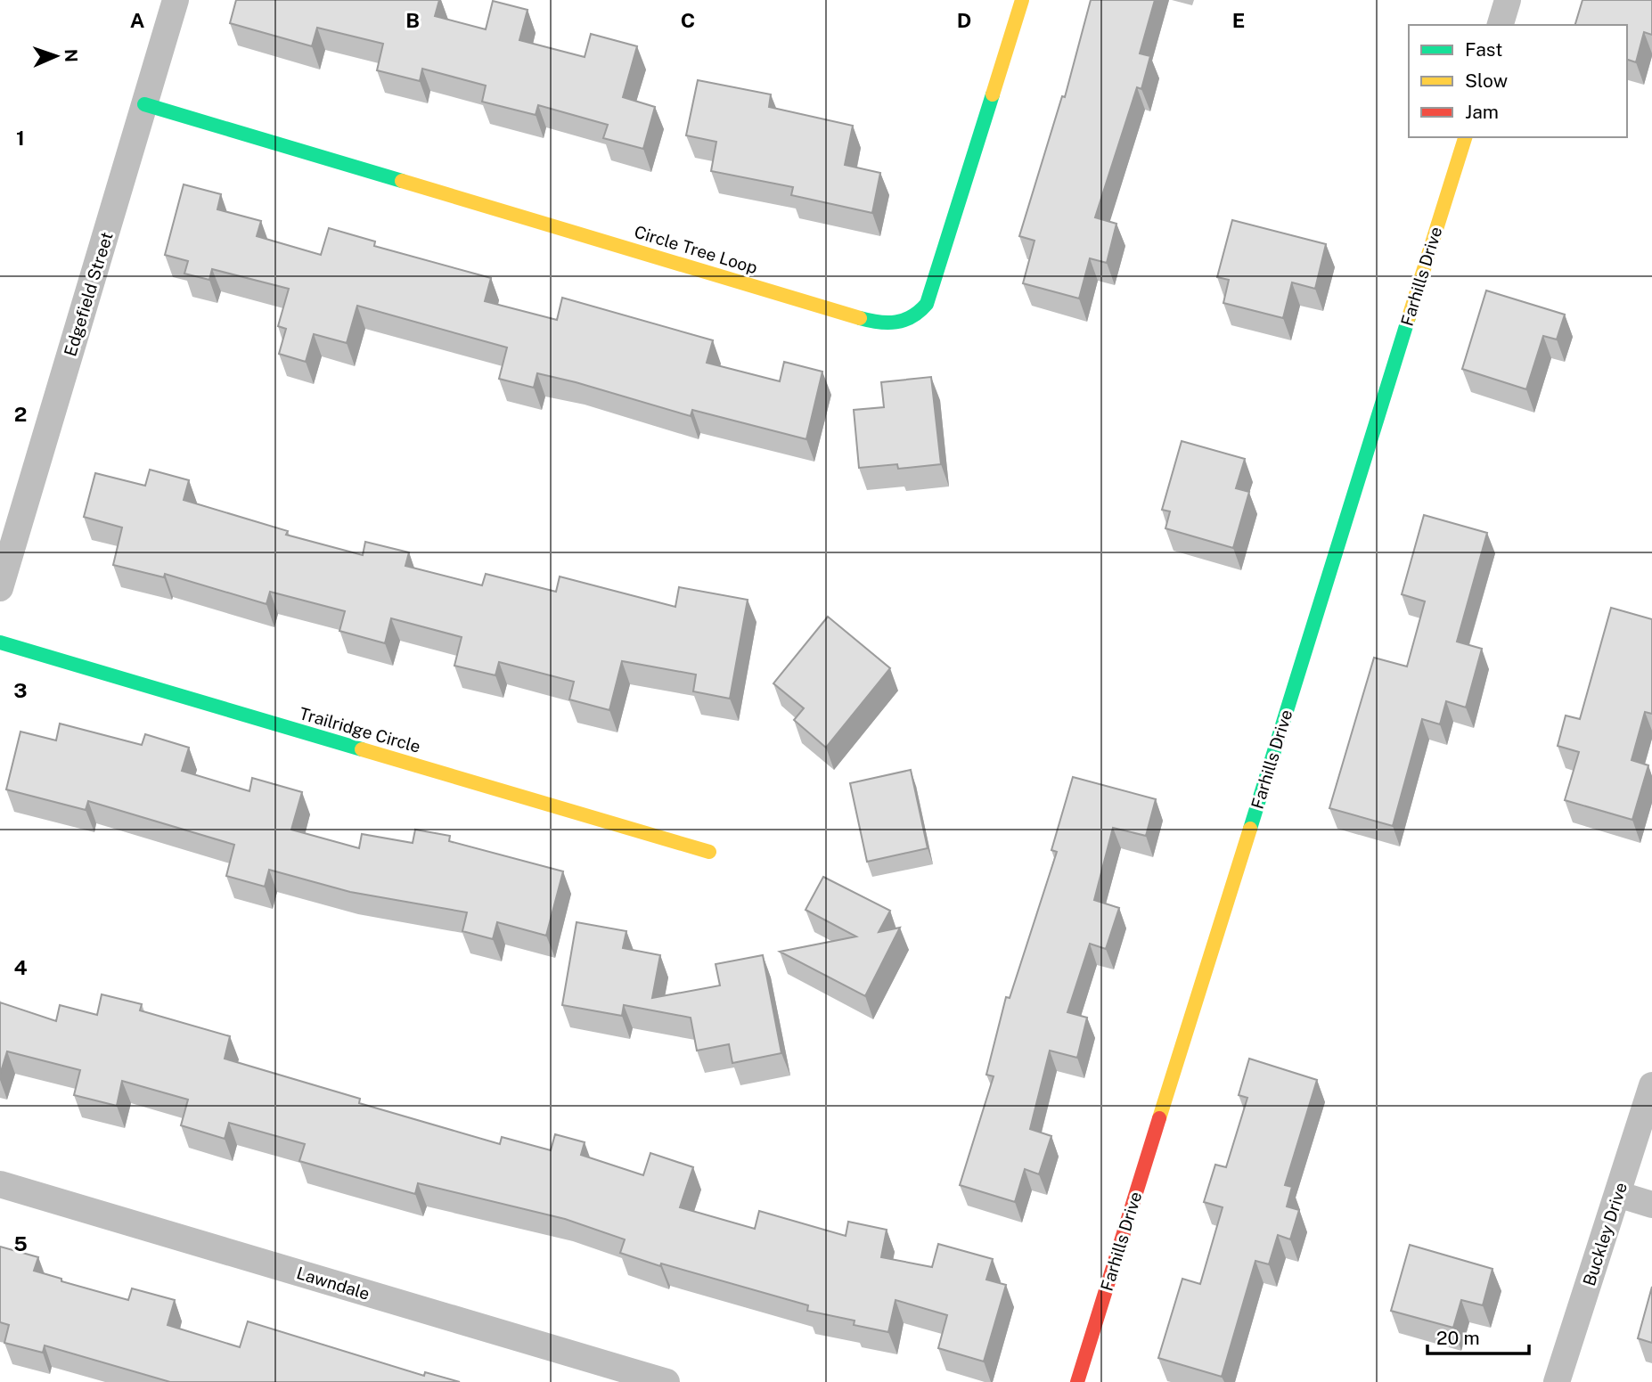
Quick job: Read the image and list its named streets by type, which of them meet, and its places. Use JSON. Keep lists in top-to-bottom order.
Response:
{
  "streets": {
    "street": [
      "Circle Tree Loop",
      "Farhills Drive",
      "Edgefield Street",
      "Trailridge Circle",
      "Buckley Drive",
      "Lawndale"
    ]
  },
  "crossings": [
    ["Circle Tree Loop", "Edgefield Street"]
  ],
  "legend": ["Fast", "Slow", "Jam"],
  "scale_bar": "20 m",
  "north": "right",
  "grid": {
    "columns": [
      "A",
      "B",
      "C",
      "D",
      "E"
    ],
    "rows": [
      "1",
      "2",
      "3",
      "4",
      "5"
    ]
  }
}
